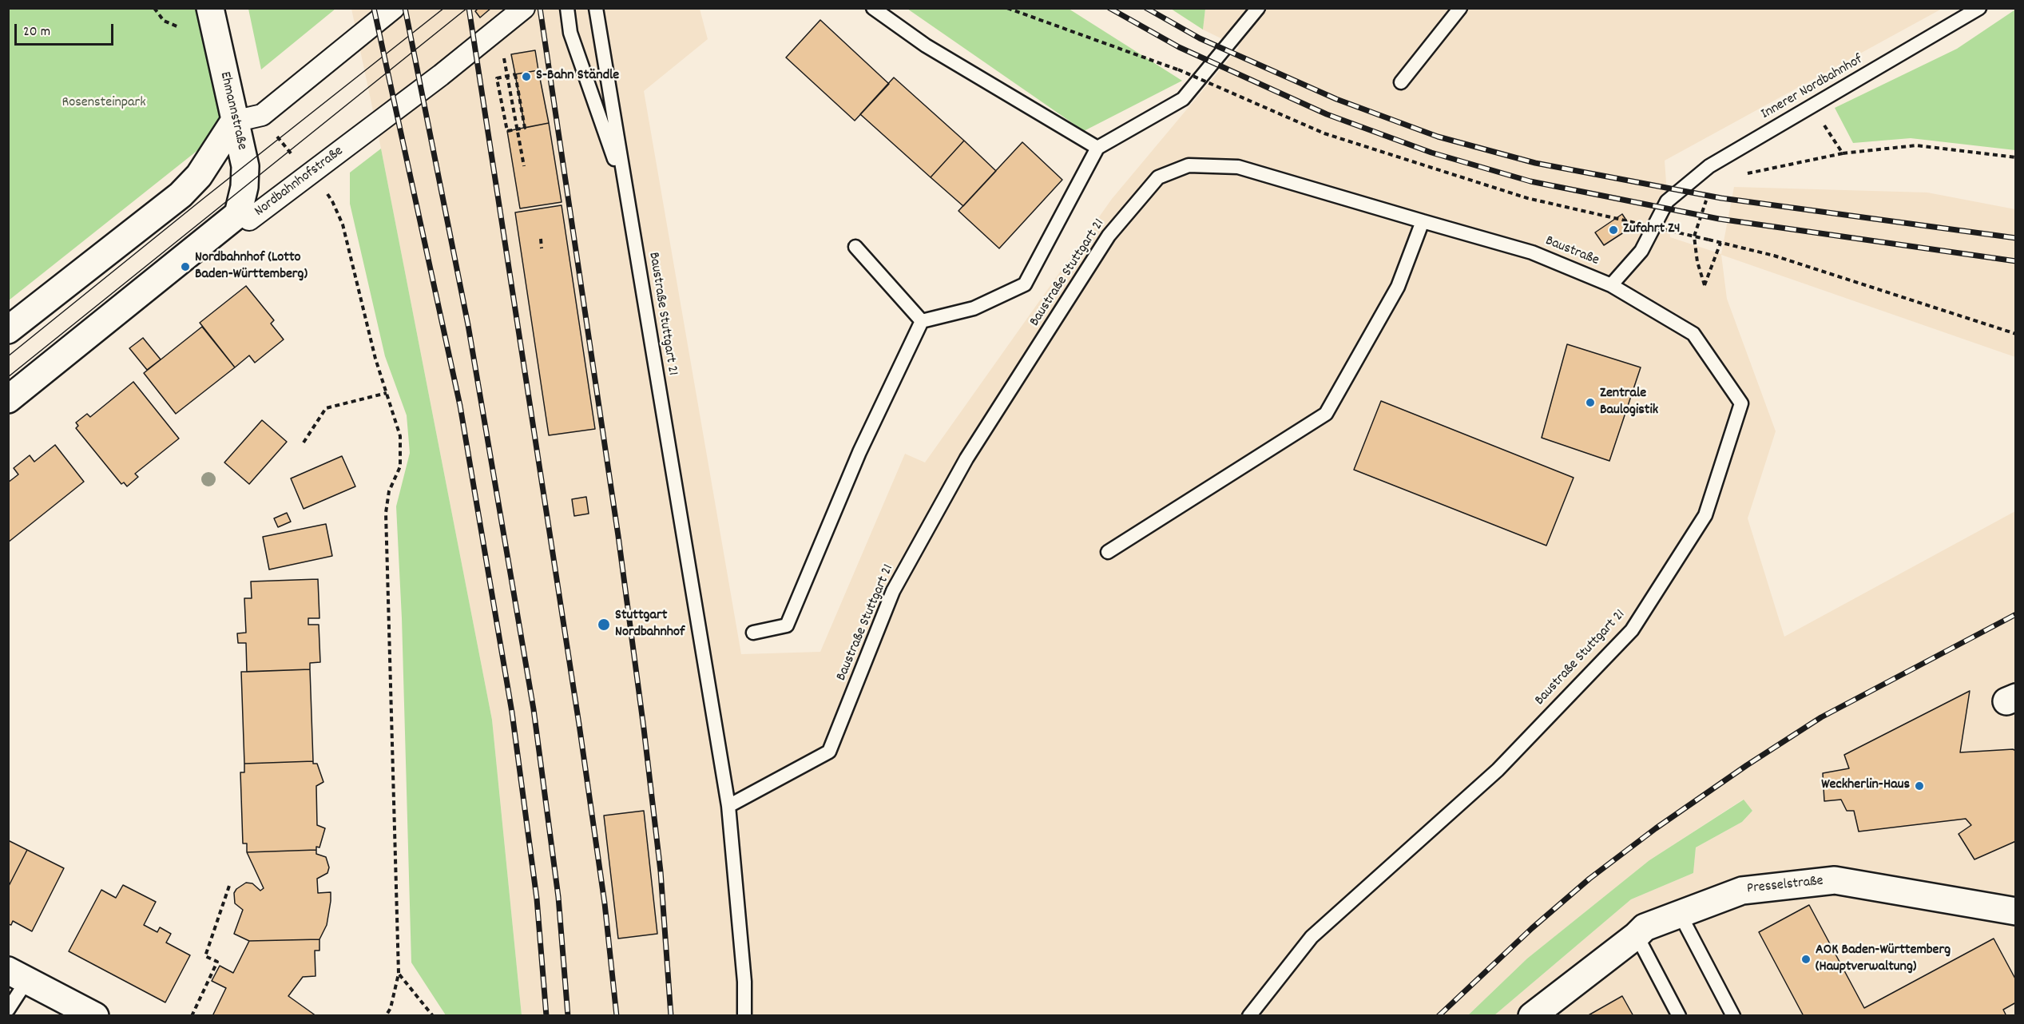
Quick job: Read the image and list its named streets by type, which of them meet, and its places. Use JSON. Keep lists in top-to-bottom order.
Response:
{
  "streets": {
    "street": ["Ehmannstraße", "Nordbahnhofstraße", "Presselstraße"],
    "lane": ["Innerer Nordbahnhof", "Baustraße", "Baustraße Stuttgart 21"]
  },
  "crossings": [
    ["Innerer Nordbahnhof", "Baustraße"],
    ["Innerer Nordbahnhof", "Baustraße Stuttgart 21"],
    ["Ehmannstraße", "Nordbahnhofstraße"],
    ["Baustraße", "Baustraße Stuttgart 21"]
  ],
  "parks": ["Rosensteinpark"],
  "places": [
    "S-Bahn Ständle",
    "Zufahrt Z4",
    "Nordbahnhof (Lotto Baden-Württemberg)",
    "Zentrale Baulogistik",
    "Stuttgart Nordbahnhof",
    "Weckherlin-Haus",
    "AOK Baden-Württemberg (Hauptverwaltung)"
  ],
  "scale_bar": "20 m"
}
